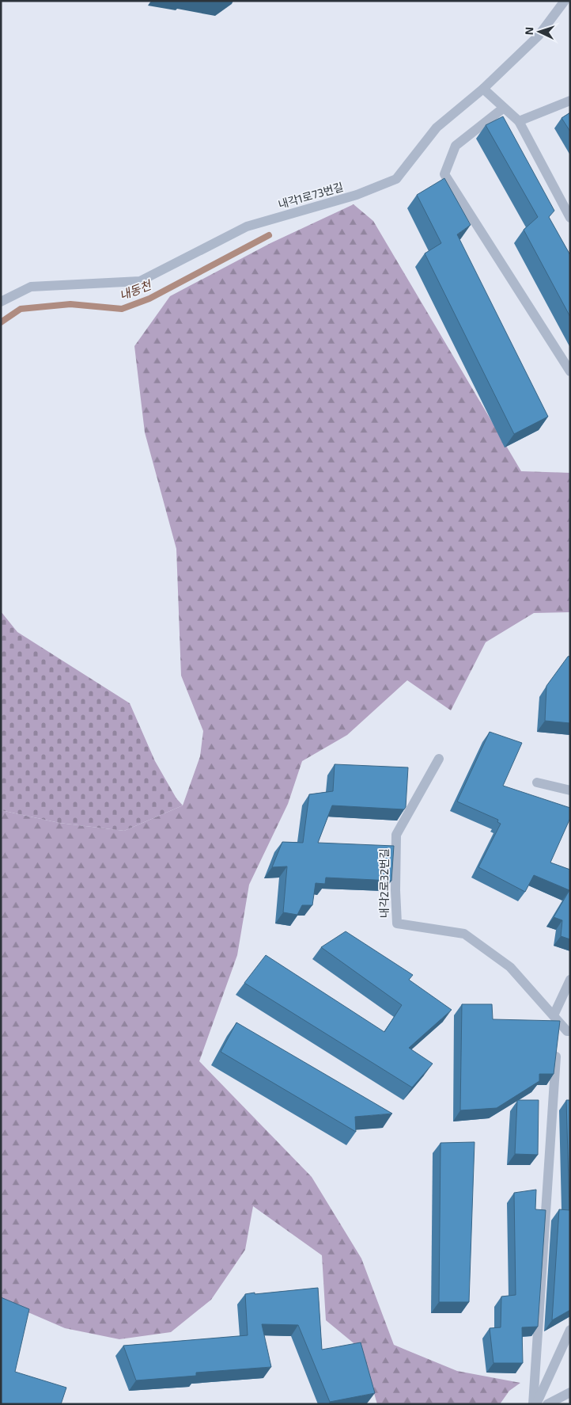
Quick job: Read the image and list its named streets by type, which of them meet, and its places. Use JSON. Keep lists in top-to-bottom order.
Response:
{
  "streets": {
    "street": ["내각1로73번길", "내각2로32번길"]
  },
  "water": ["내동천"],
  "north": "left"
}
